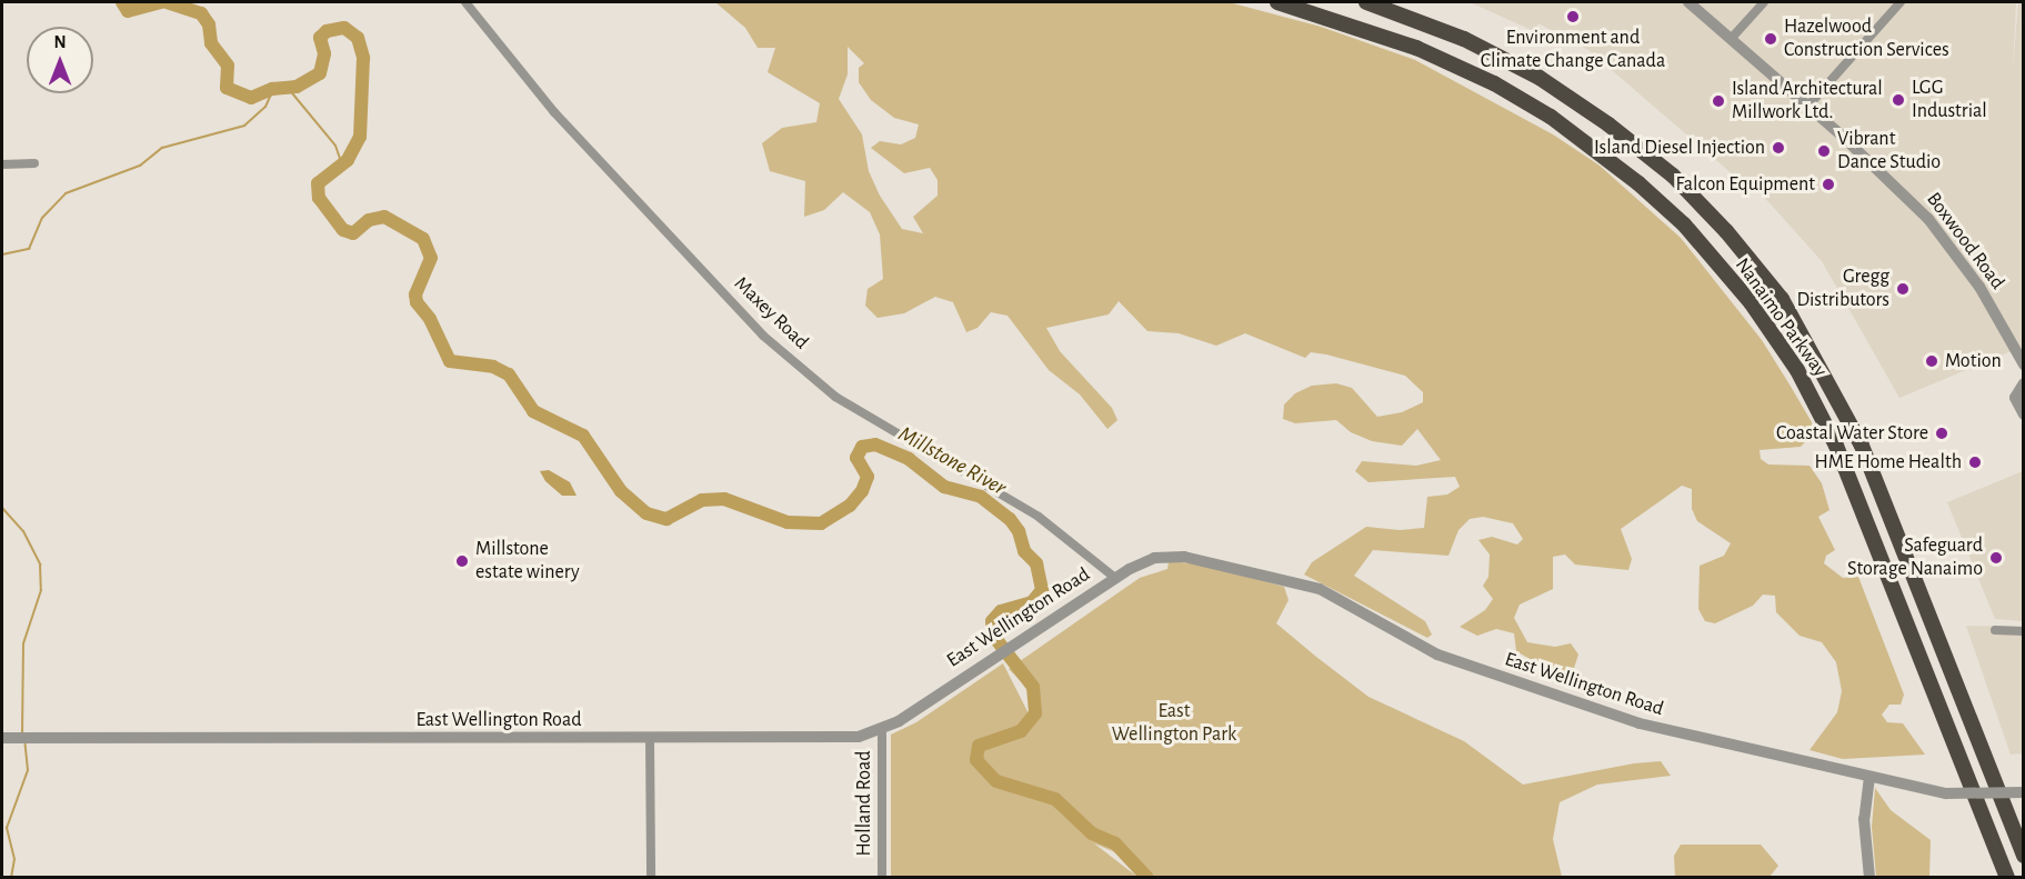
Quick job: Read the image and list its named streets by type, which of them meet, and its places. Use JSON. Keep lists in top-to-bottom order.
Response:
{
  "streets": {
    "highway": ["Nanaimo Parkway"],
    "street": [
      "Boxwood Road",
      "Maxey Road",
      "East Wellington Road",
      "Holland Road"
    ]
  },
  "crossings": [
    ["Maxey Road", "East Wellington Road"],
    ["East Wellington Road", "Holland Road"]
  ],
  "water": ["Millstone River"],
  "parks": ["East Wellington Park"],
  "places": [
    "Environment and Climate Change Canada",
    "Hazelwood Construction Services",
    "LGG Industrial",
    "Island Architectural Millwork Ltd.",
    "Island Diesel Injection",
    "Vibrant Dance Studio",
    "Falcon Equipment",
    "Gregg Distributors",
    "Motion",
    "Coastal Water Store",
    "HME Home Health",
    "Safeguard Storage Nanaimo",
    "Millstone estate winery"
  ],
  "north": "top"
}
